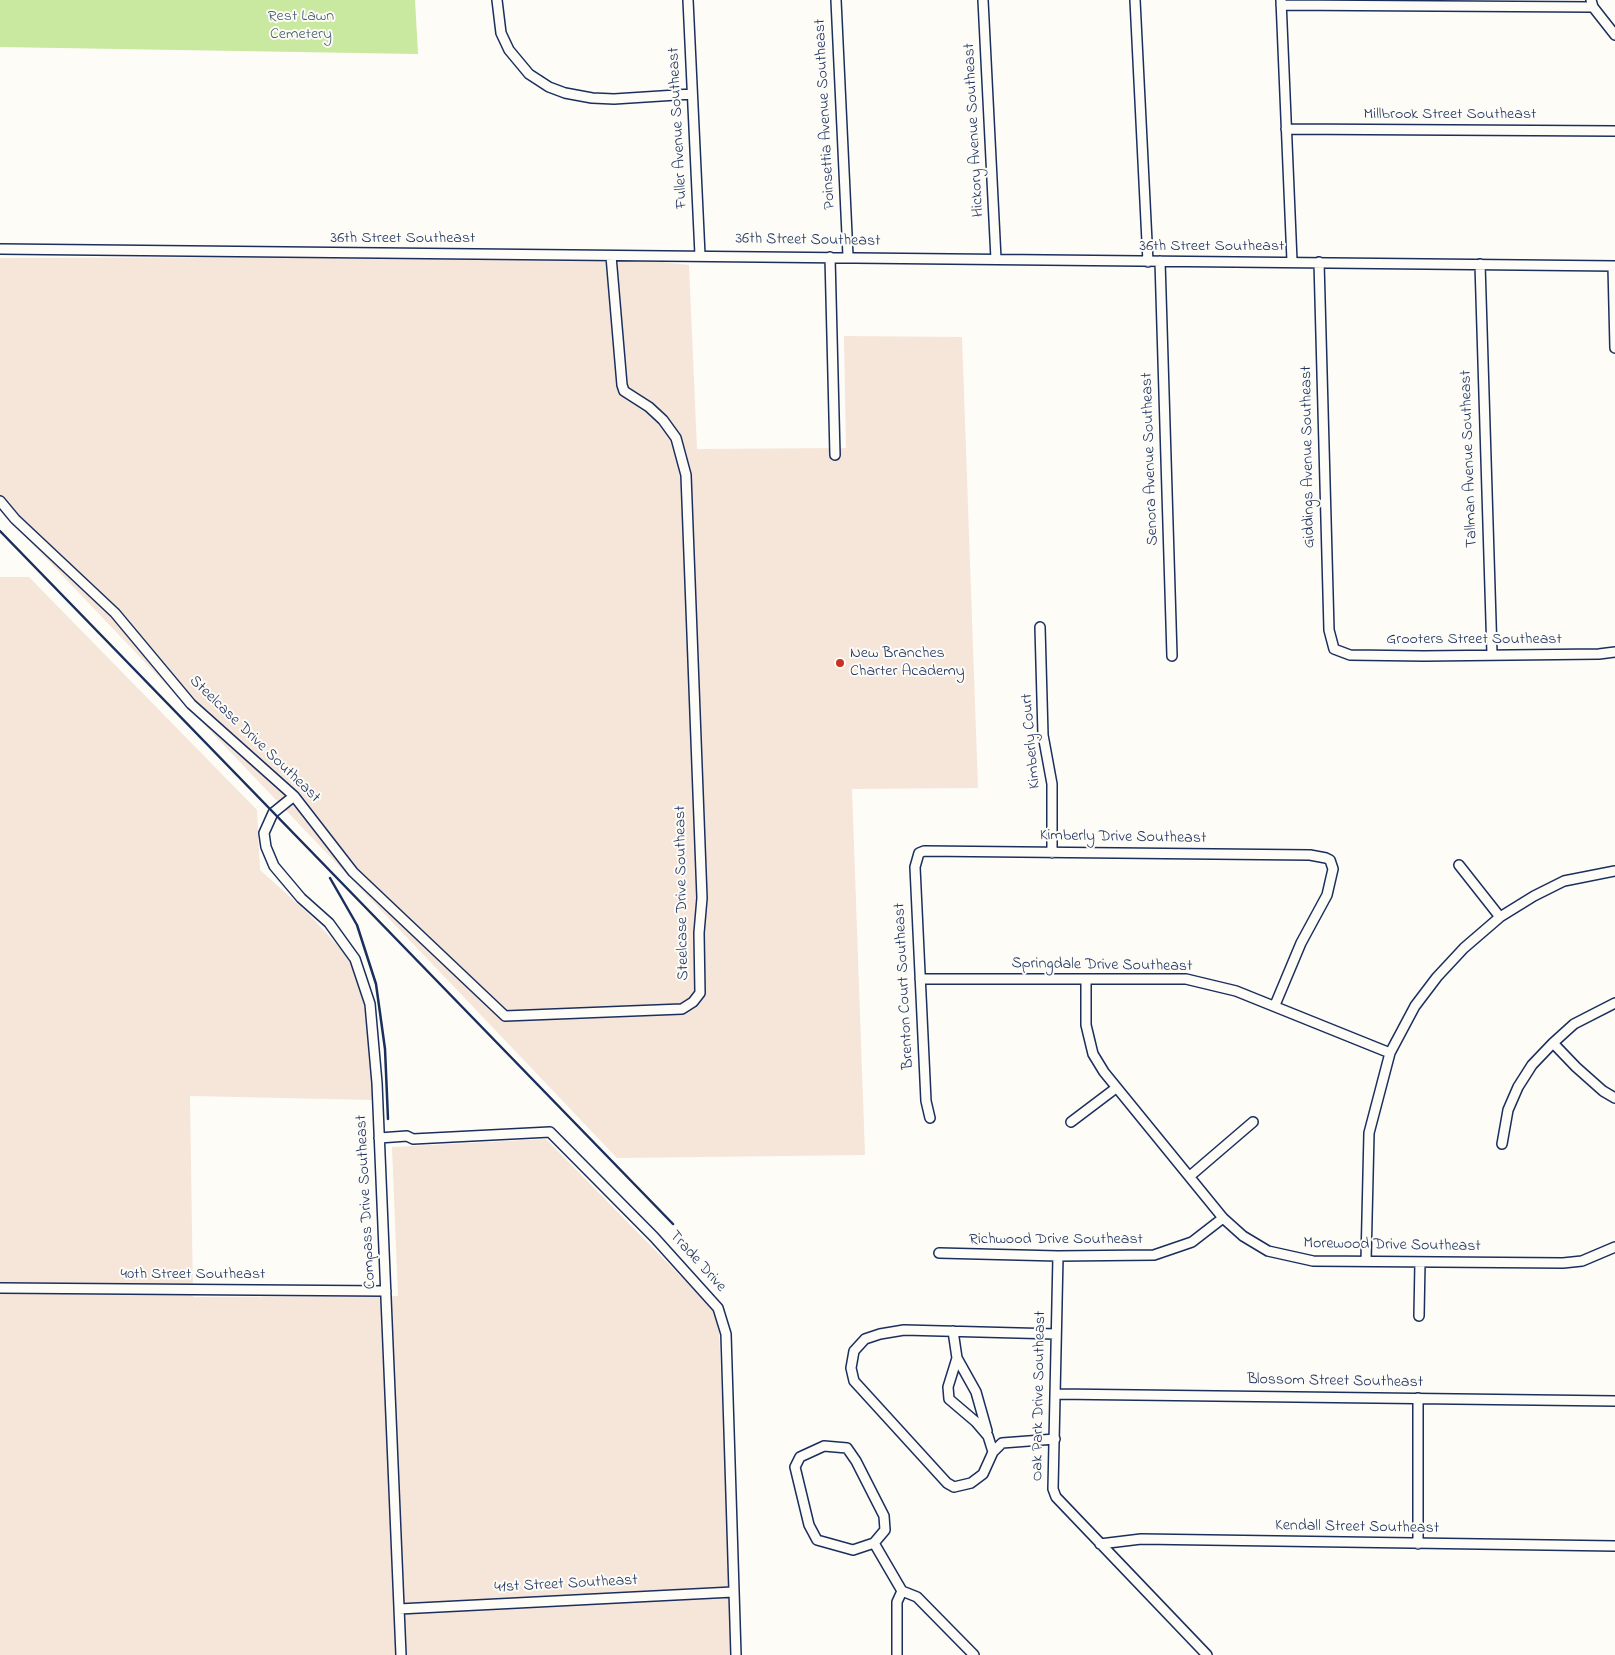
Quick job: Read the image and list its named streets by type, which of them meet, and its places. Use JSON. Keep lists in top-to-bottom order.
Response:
{
  "streets": {
    "street": [
      "Poinsettia Avenue Southeast",
      "Millbrook Street Southeast",
      "Fuller Avenue Southeast",
      "Hickory Avenue Southeast",
      "36th Street Southeast",
      "Giddings Avenue Southeast",
      "Senora Avenue Southeast",
      "Tallman Avenue Southeast",
      "Grooters Street Southeast",
      "Steelcase Drive Southeast",
      "Kimberly Court",
      "Kimberly Drive Southeast",
      "Springdale Drive Southeast",
      "Brenton Court Southeast",
      "Compass Drive Southeast",
      "Richwood Drive Southeast",
      "Morewood Drive Southeast",
      "Trade Drive",
      "40th Street Southeast",
      "Blossom Street Southeast",
      "Oak Park Drive Southeast",
      "Kendall Street Southeast",
      "41st Street Southeast"
    ]
  },
  "crossings": [
    ["Poinsettia Avenue Southeast", "36th Street Southeast"],
    ["Fuller Avenue Southeast", "36th Street Southeast"],
    ["Hickory Avenue Southeast", "36th Street Southeast"],
    ["36th Street Southeast", "Giddings Avenue Southeast"],
    ["36th Street Southeast", "Senora Avenue Southeast"],
    ["36th Street Southeast", "Tallman Avenue Southeast"],
    ["36th Street Southeast", "Steelcase Drive Southeast"],
    ["Giddings Avenue Southeast", "Grooters Street Southeast"],
    ["Tallman Avenue Southeast", "Grooters Street Southeast"],
    ["Steelcase Drive Southeast", "Compass Drive Southeast"],
    ["Kimberly Court", "Kimberly Drive Southeast"],
    ["Kimberly Drive Southeast", "Springdale Drive Southeast"],
    ["Kimberly Drive Southeast", "Brenton Court Southeast"],
    ["Springdale Drive Southeast", "Brenton Court Southeast"],
    ["Springdale Drive Southeast", "Morewood Drive Southeast"],
    ["Compass Drive Southeast", "Trade Drive"],
    ["Compass Drive Southeast", "40th Street Southeast"],
    ["Compass Drive Southeast", "41st Street Southeast"],
    ["Richwood Drive Southeast", "Morewood Drive Southeast"],
    ["Richwood Drive Southeast", "Oak Park Drive Southeast"],
    ["Trade Drive", "41st Street Southeast"],
    ["Blossom Street Southeast", "Oak Park Drive Southeast"],
    ["Oak Park Drive Southeast", "Kendall Street Southeast"]
  ],
  "parks": ["Rest Lawn Cemetery"],
  "places": ["New Branches Charter Academy"]
}
